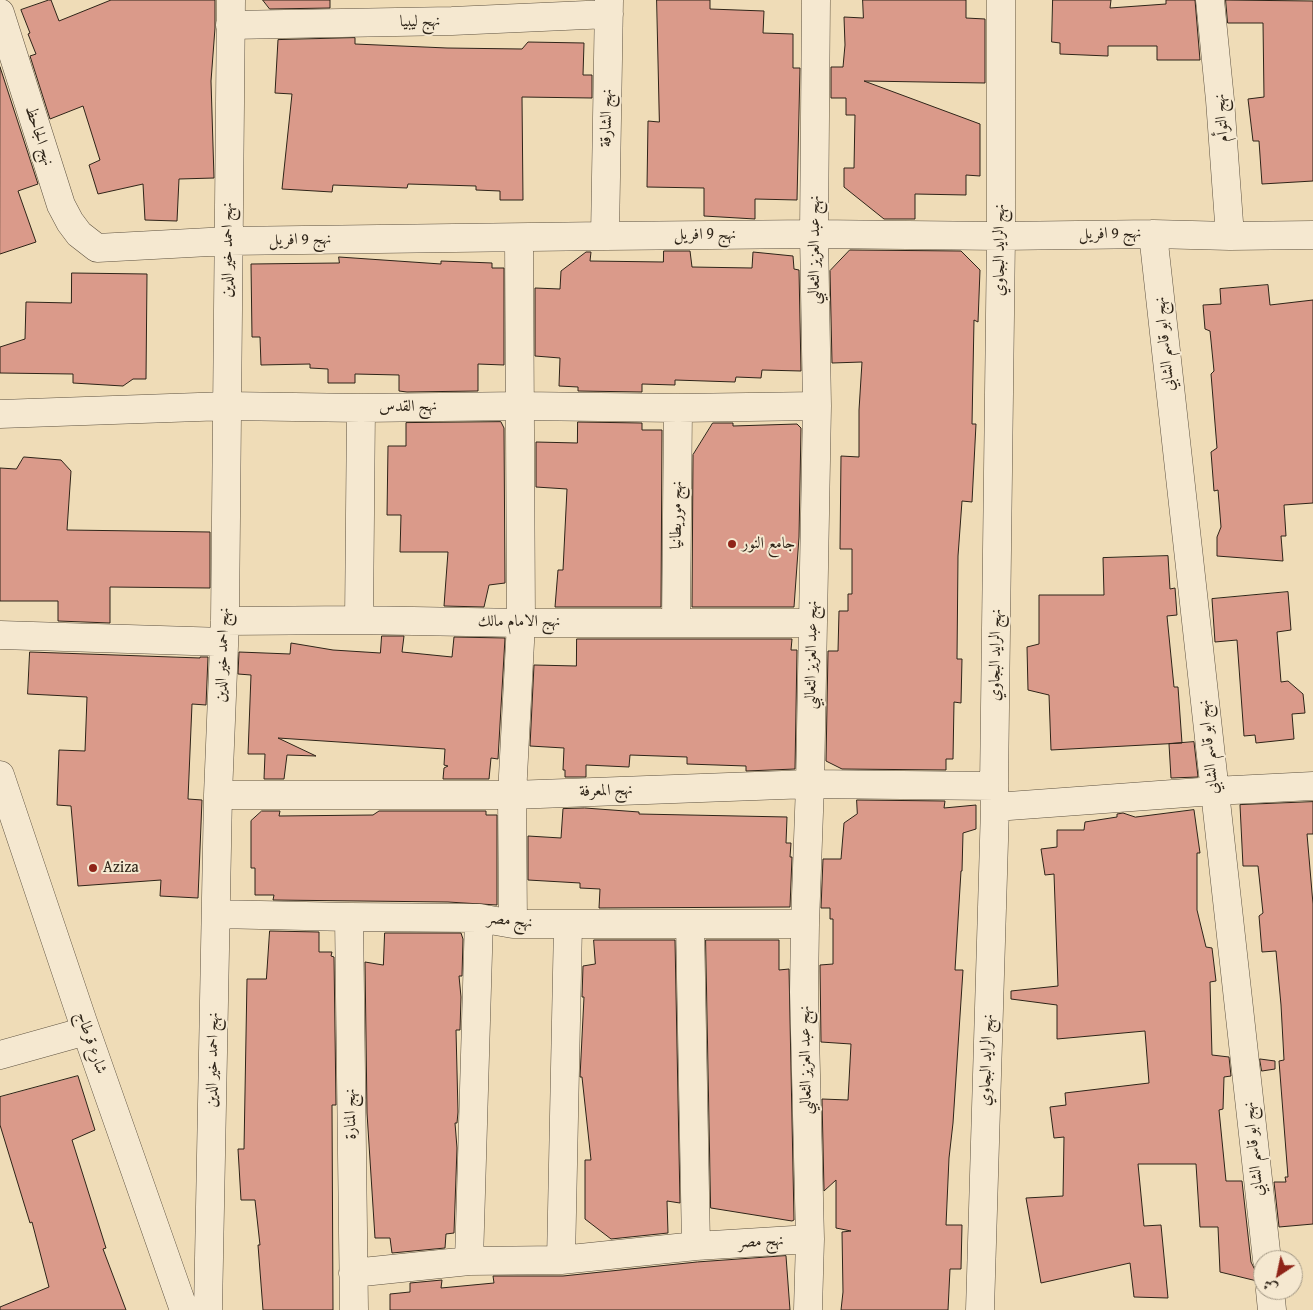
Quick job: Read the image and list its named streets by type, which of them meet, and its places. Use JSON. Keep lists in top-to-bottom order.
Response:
{
  "streets": {
    "street": [
      "نهج ليبيا",
      "نهج الشارقة",
      "نهج التوأم",
      "نهج الجاحظ",
      "نهج 9 افريل",
      "نهج احمد خير الدين",
      "نهج عبد العزيز الثعالبي",
      "نهج الرايد البجاوي",
      "نهج ابو قاسم الشابي",
      "نهج القدس",
      "نهج موريطانيا",
      "نهج الامام مالك",
      "نهج المعرفة",
      "نهج مصر",
      "شارع قرطاج",
      "نهج المنارة"
    ]
  },
  "crossings": [
    ["نهج ليبيا", "نهج الشارقة"],
    ["نهج ليبيا", "نهج احمد خير الدين"],
    ["نهج الشارقة", "نهج 9 افريل"],
    ["نهج التوأم", "نهج 9 افريل"],
    ["نهج الجاحظ", "نهج 9 افريل"],
    ["نهج 9 افريل", "نهج احمد خير الدين"],
    ["نهج 9 افريل", "نهج عبد العزيز الثعالبي"],
    ["نهج 9 افريل", "نهج الرايد البجاوي"],
    ["نهج 9 افريل", "نهج ابو قاسم الشابي"],
    ["نهج احمد خير الدين", "نهج القدس"],
    ["نهج احمد خير الدين", "نهج الامام مالك"],
    ["نهج احمد خير الدين", "نهج المعرفة"],
    ["نهج احمد خير الدين", "نهج مصر"],
    ["نهج عبد العزيز الثعالبي", "نهج القدس"],
    ["نهج عبد العزيز الثعالبي", "نهج الامام مالك"],
    ["نهج عبد العزيز الثعالبي", "نهج المعرفة"],
    ["نهج عبد العزيز الثعالبي", "نهج مصر"],
    ["نهج الرايد البجاوي", "نهج المعرفة"],
    ["نهج ابو قاسم الشابي", "نهج المعرفة"],
    ["نهج القدس", "نهج موريطانيا"],
    ["نهج موريطانيا", "نهج الامام مالك"],
    ["نهج مصر", "نهج المنارة"]
  ],
  "places": ["جامع النور", "Aziza"],
  "north": "bottom left"
}
